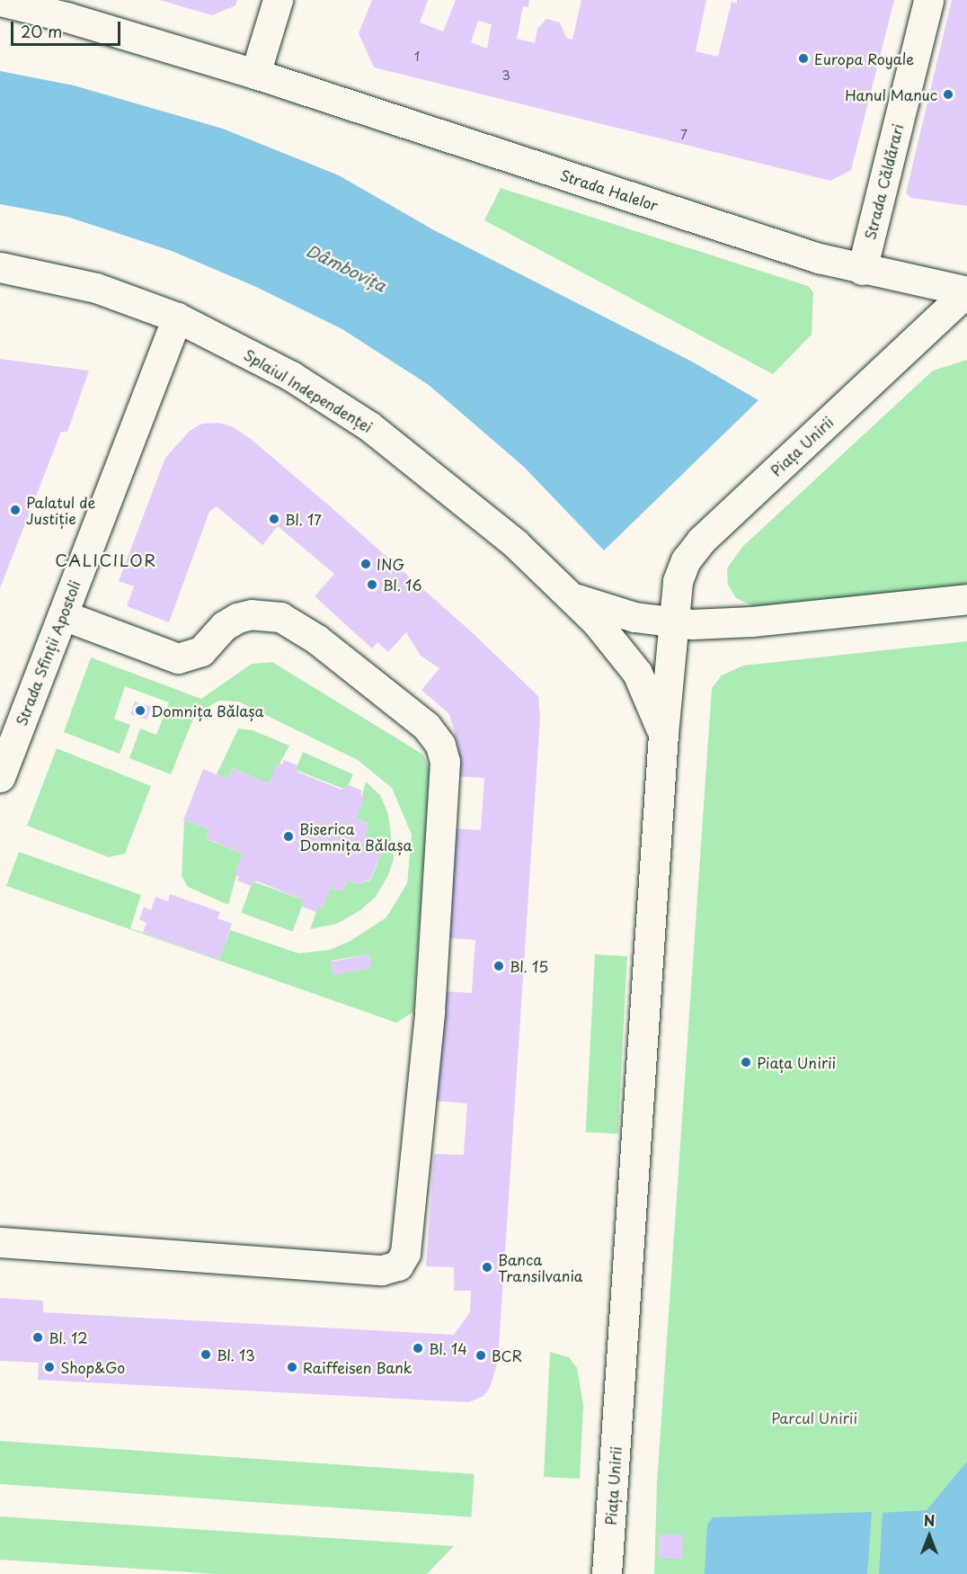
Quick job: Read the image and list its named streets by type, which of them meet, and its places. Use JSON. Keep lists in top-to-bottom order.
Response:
{
  "streets": {
    "main road": [
      "Strada Căldărari",
      "Strada Halelor",
      "Splaiul Independenței",
      "Piața Unirii",
      "Strada Sfinții Apostoli"
    ]
  },
  "crossings": [
    ["Strada Căldărari", "Strada Halelor"],
    ["Strada Halelor", "Piața Unirii"],
    ["Splaiul Independenței", "Piața Unirii"],
    ["Splaiul Independenței", "Strada Sfinții Apostoli"]
  ],
  "districts": ["CALICILOR"],
  "water": ["Dâmbovița"],
  "parks": ["Parcul Unirii"],
  "places": [
    "Europa Royale",
    "Hanul Manuc",
    "Palatul de Justiție",
    "Bl. 17",
    "ING",
    "Bl. 16",
    "Domnița Bălașa",
    "Biserica Domnița Bălașa",
    "Bl. 15",
    "Piața Unirii",
    "Banca Transilvania",
    "Bl. 12",
    "Bl. 14",
    "Bl. 13",
    "BCR",
    "Shop&Go",
    "Raiffeisen Bank"
  ],
  "house_numbers": ["1", "3", "7"],
  "scale_bar": "20 m",
  "north": "top"
}
